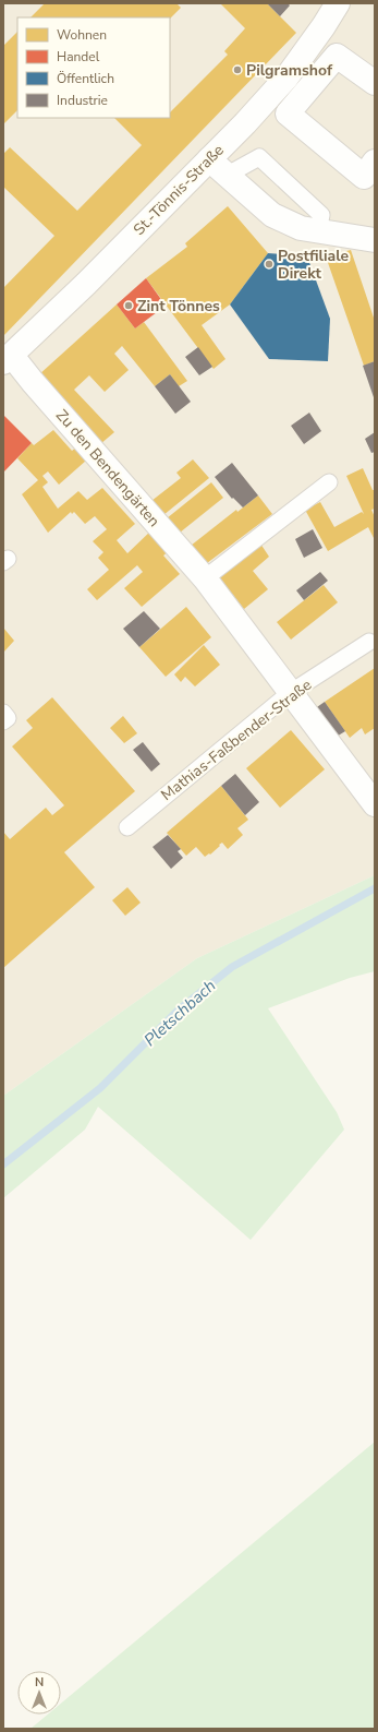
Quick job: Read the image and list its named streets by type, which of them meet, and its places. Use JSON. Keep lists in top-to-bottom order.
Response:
{
  "streets": {
    "street": ["St.-Tönnis-Straße", "Zu den Bendengärten"],
    "lane": ["Mathias-Faßbender-Straße"]
  },
  "crossings": [
    ["St.-Tönnis-Straße", "Zu den Bendengärten"],
    ["Zu den Bendengärten", "Mathias-Faßbender-Straße"]
  ],
  "water": ["Pletschbach"],
  "places": ["Pilgramshof", "Postfiliale Direkt", "Zint Tönnes"],
  "legend": [
    "Wohnen",
    "Handel",
    "Öffentlich",
    "Industrie"
  ],
  "north": "top"
}
